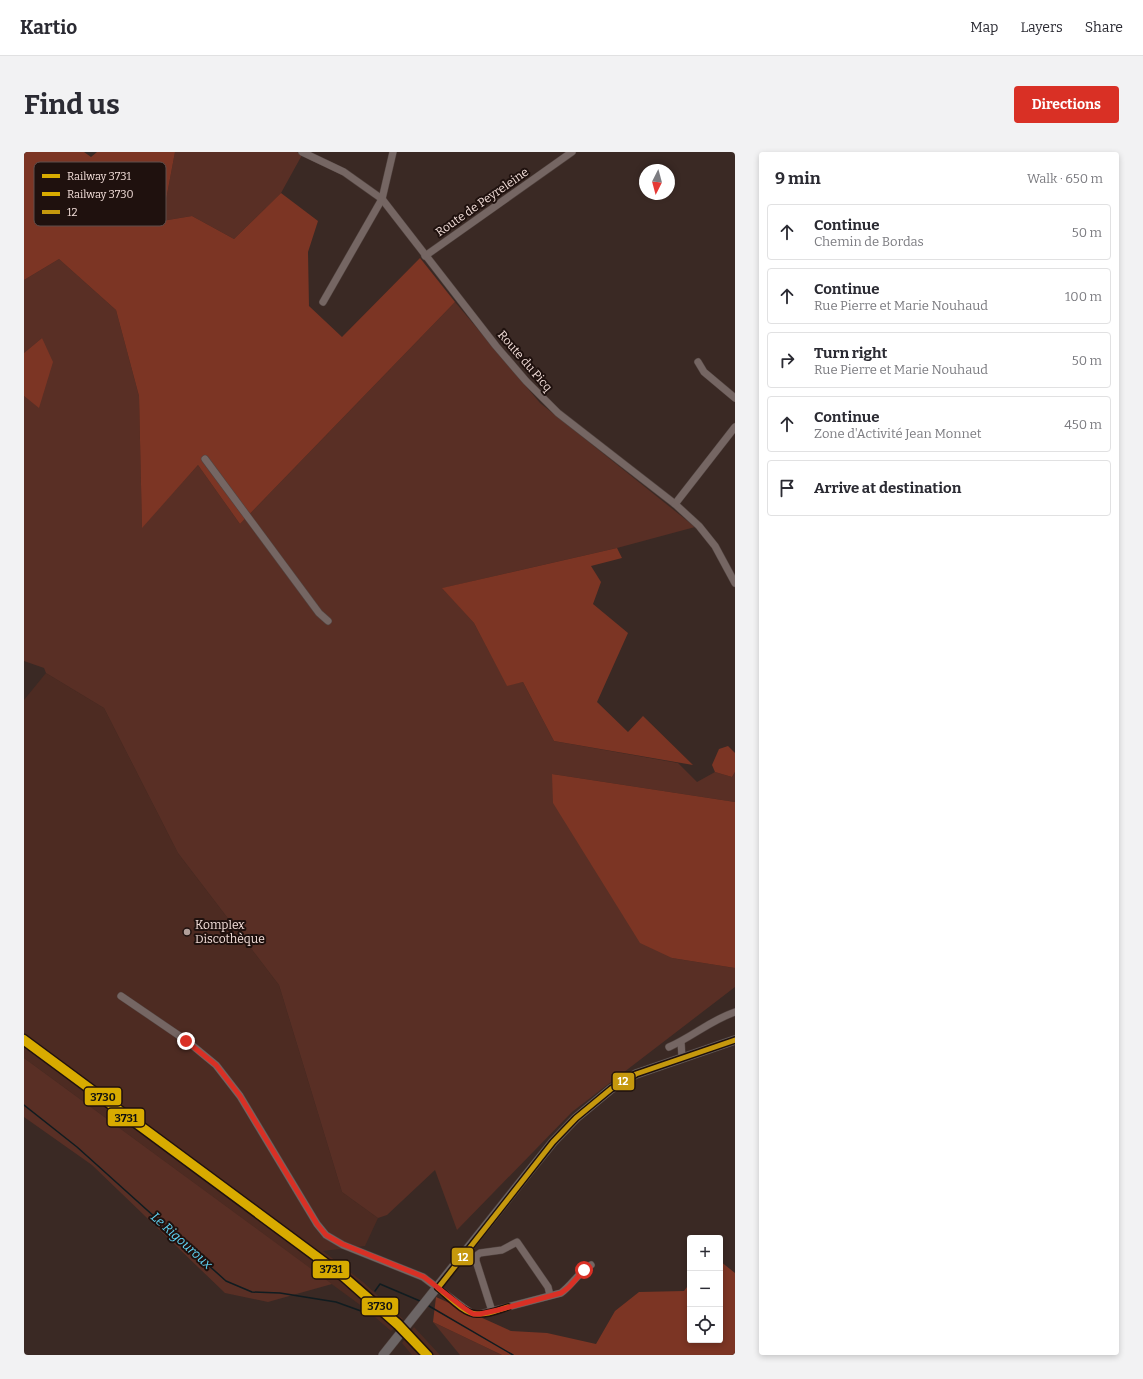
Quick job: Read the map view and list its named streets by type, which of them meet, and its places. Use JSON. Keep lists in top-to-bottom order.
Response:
{
  "streets": {
    "street": ["Route de Peyreleine", "Route du Picq"]
  },
  "crossings": [
    ["Route de Peyreleine", "Route du Picq"]
  ],
  "water": ["Le Rigouroux"],
  "places": ["Komplex Discothèque"],
  "lines": ["rail line 3730", "transit line 12", "rail line 3731"],
  "legend": ["Railway 3731", "Railway 3730", "12"],
  "north": "bottom",
  "page": {
    "header": "Kartio",
    "nav": ["Map", "Layers", "Share"],
    "buttons": "Directions",
    "title": "Find us",
    "heading": ["9 min", "Walk · 650 m"],
    "list": [
      ["Continue", "Chemin de Bordas", "50 m"],
      ["Continue", "Rue Pierre et Marie Nouhaud", "100 m"],
      ["Turn right", "Rue Pierre et Marie Nouhaud", "50 m"],
      ["Continue", "Zone d'Activité Jean Monnet", "450 m"],
      "Arrive at destination"
    ],
    "map_buttons": ["+", "−"]
  }
}
